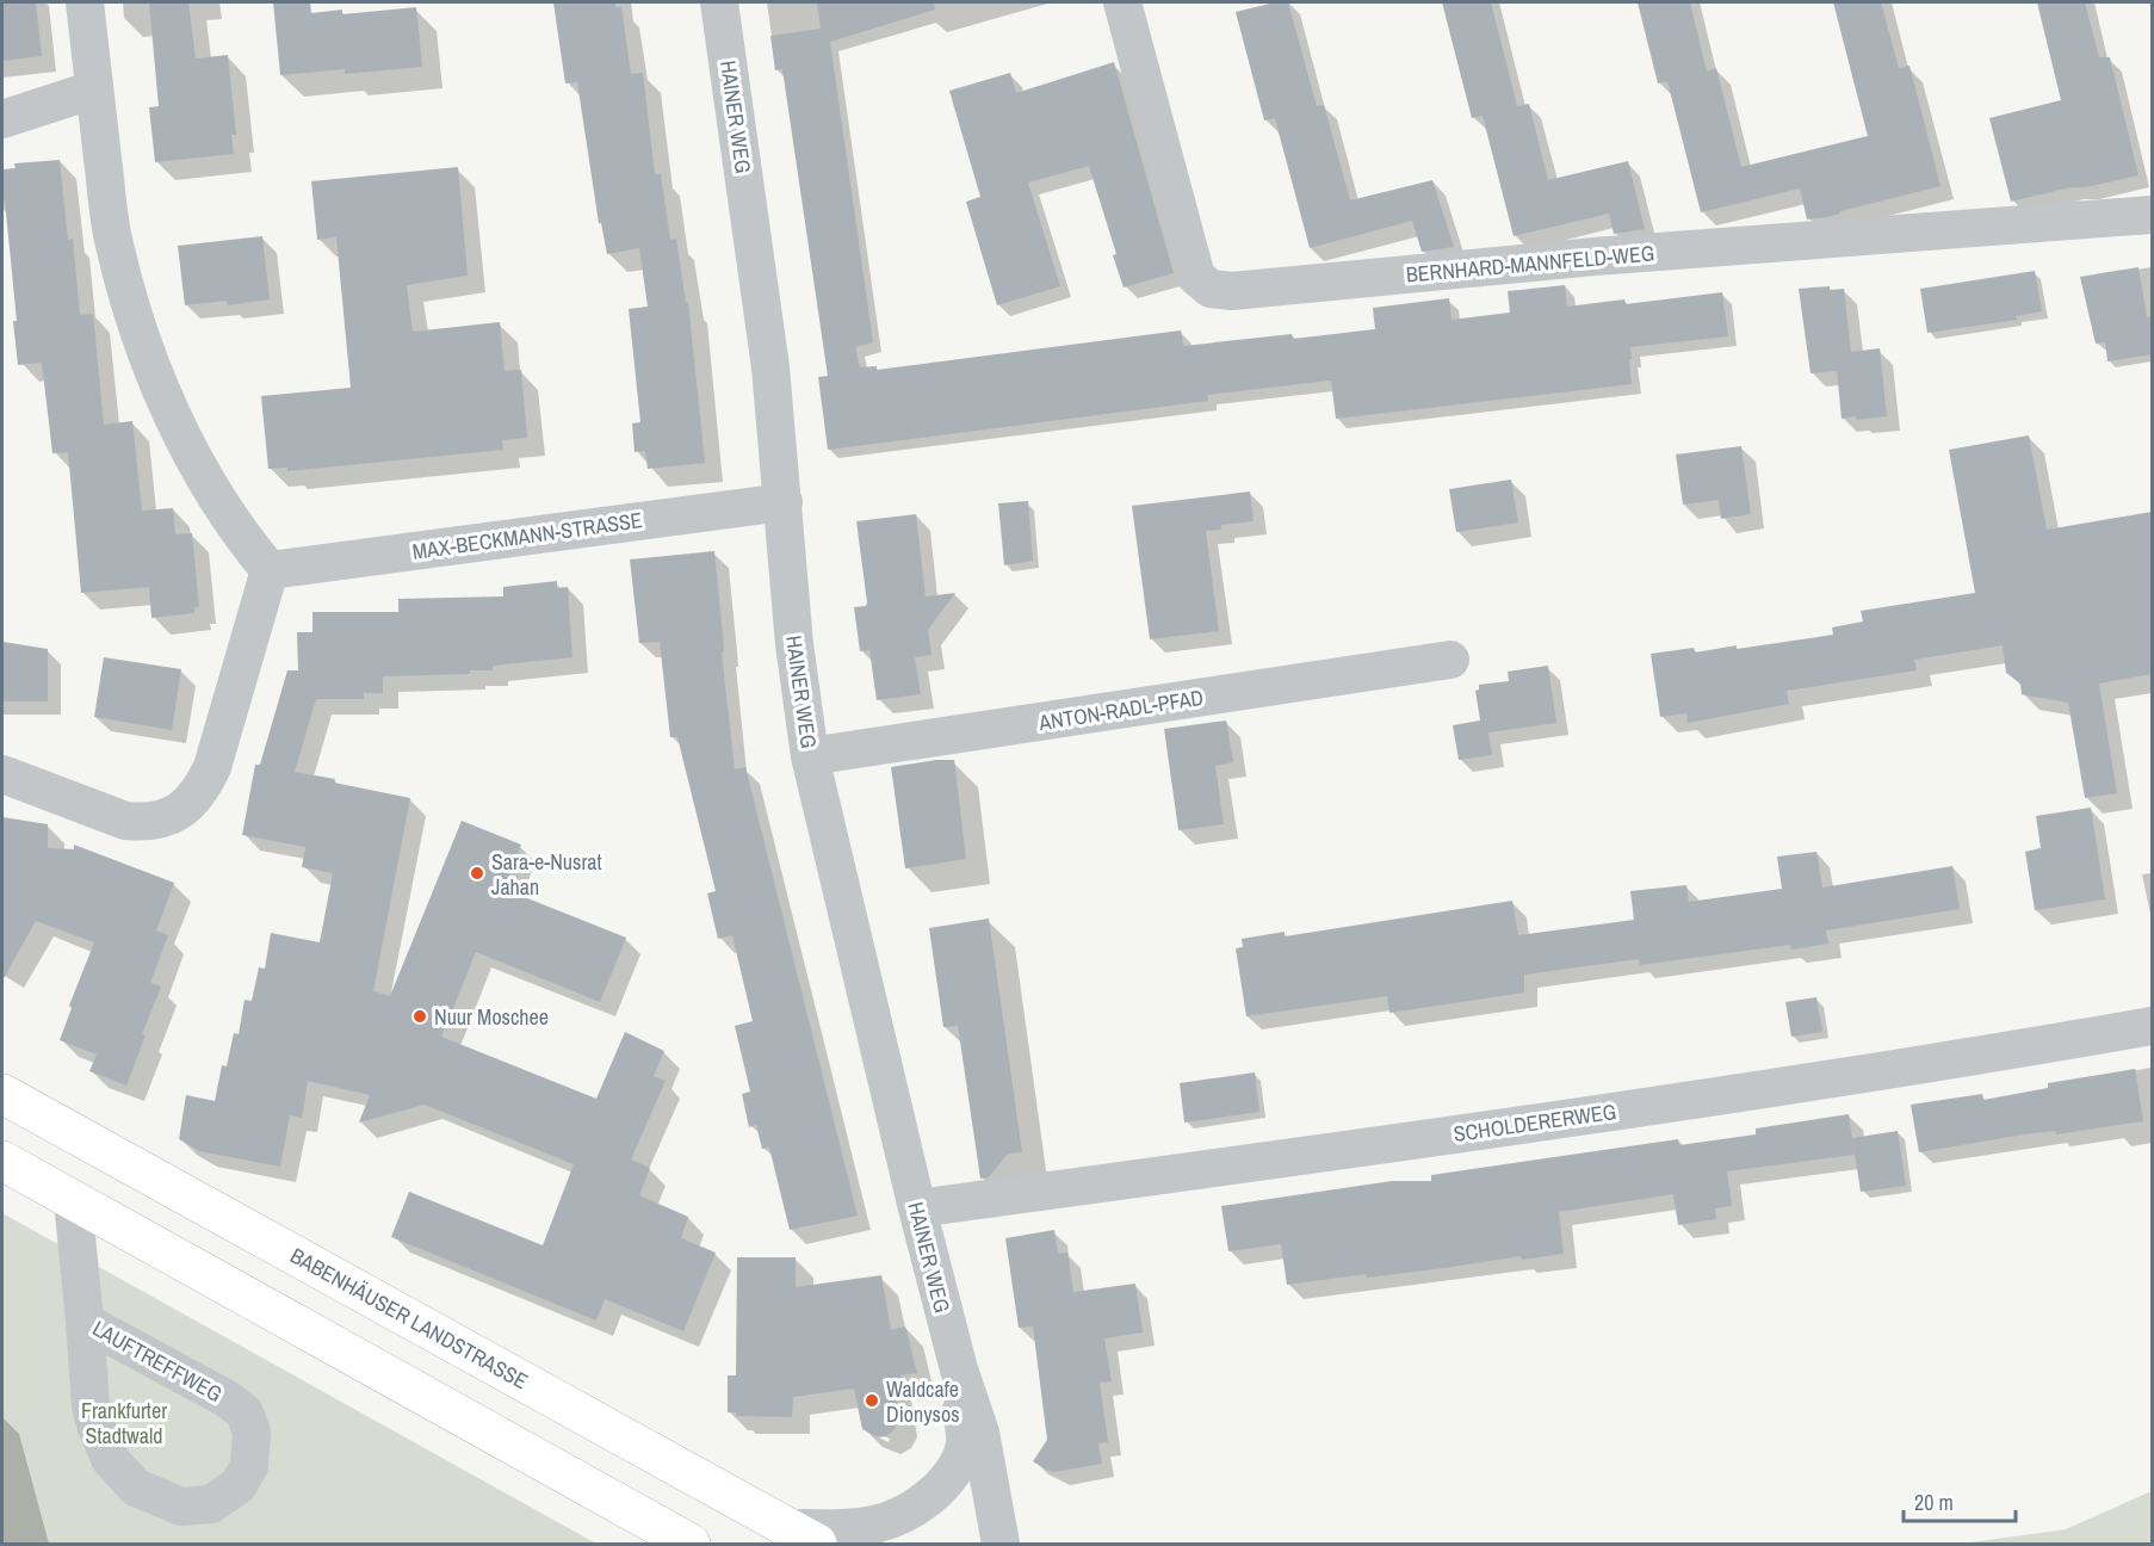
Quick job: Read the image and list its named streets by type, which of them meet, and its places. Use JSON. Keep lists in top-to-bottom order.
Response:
{
  "streets": {
    "main road": ["BABENHÄUSER LANDSTRASSE"],
    "street": [
      "HAINER WEG",
      "BERNHARD-MANNFELD-WEG",
      "MAX-BECKMANN-STRASSE",
      "ANTON-RADL-PFAD",
      "SCHOLDERERWEG",
      "LAUFTREFFWEG"
    ]
  },
  "crossings": [
    ["HAINER WEG", "MAX-BECKMANN-STRASSE"],
    ["HAINER WEG", "ANTON-RADL-PFAD"],
    ["HAINER WEG", "SCHOLDERERWEG"],
    ["HAINER WEG", "BABENHÄUSER LANDSTRASSE"]
  ],
  "parks": ["Frankfurter Stadtwald"],
  "places": ["Sara-e-Nusrat Jahan", "Nuur Moschee", "Waldcafe Dionysos"],
  "scale_bar": "20 m"
}
